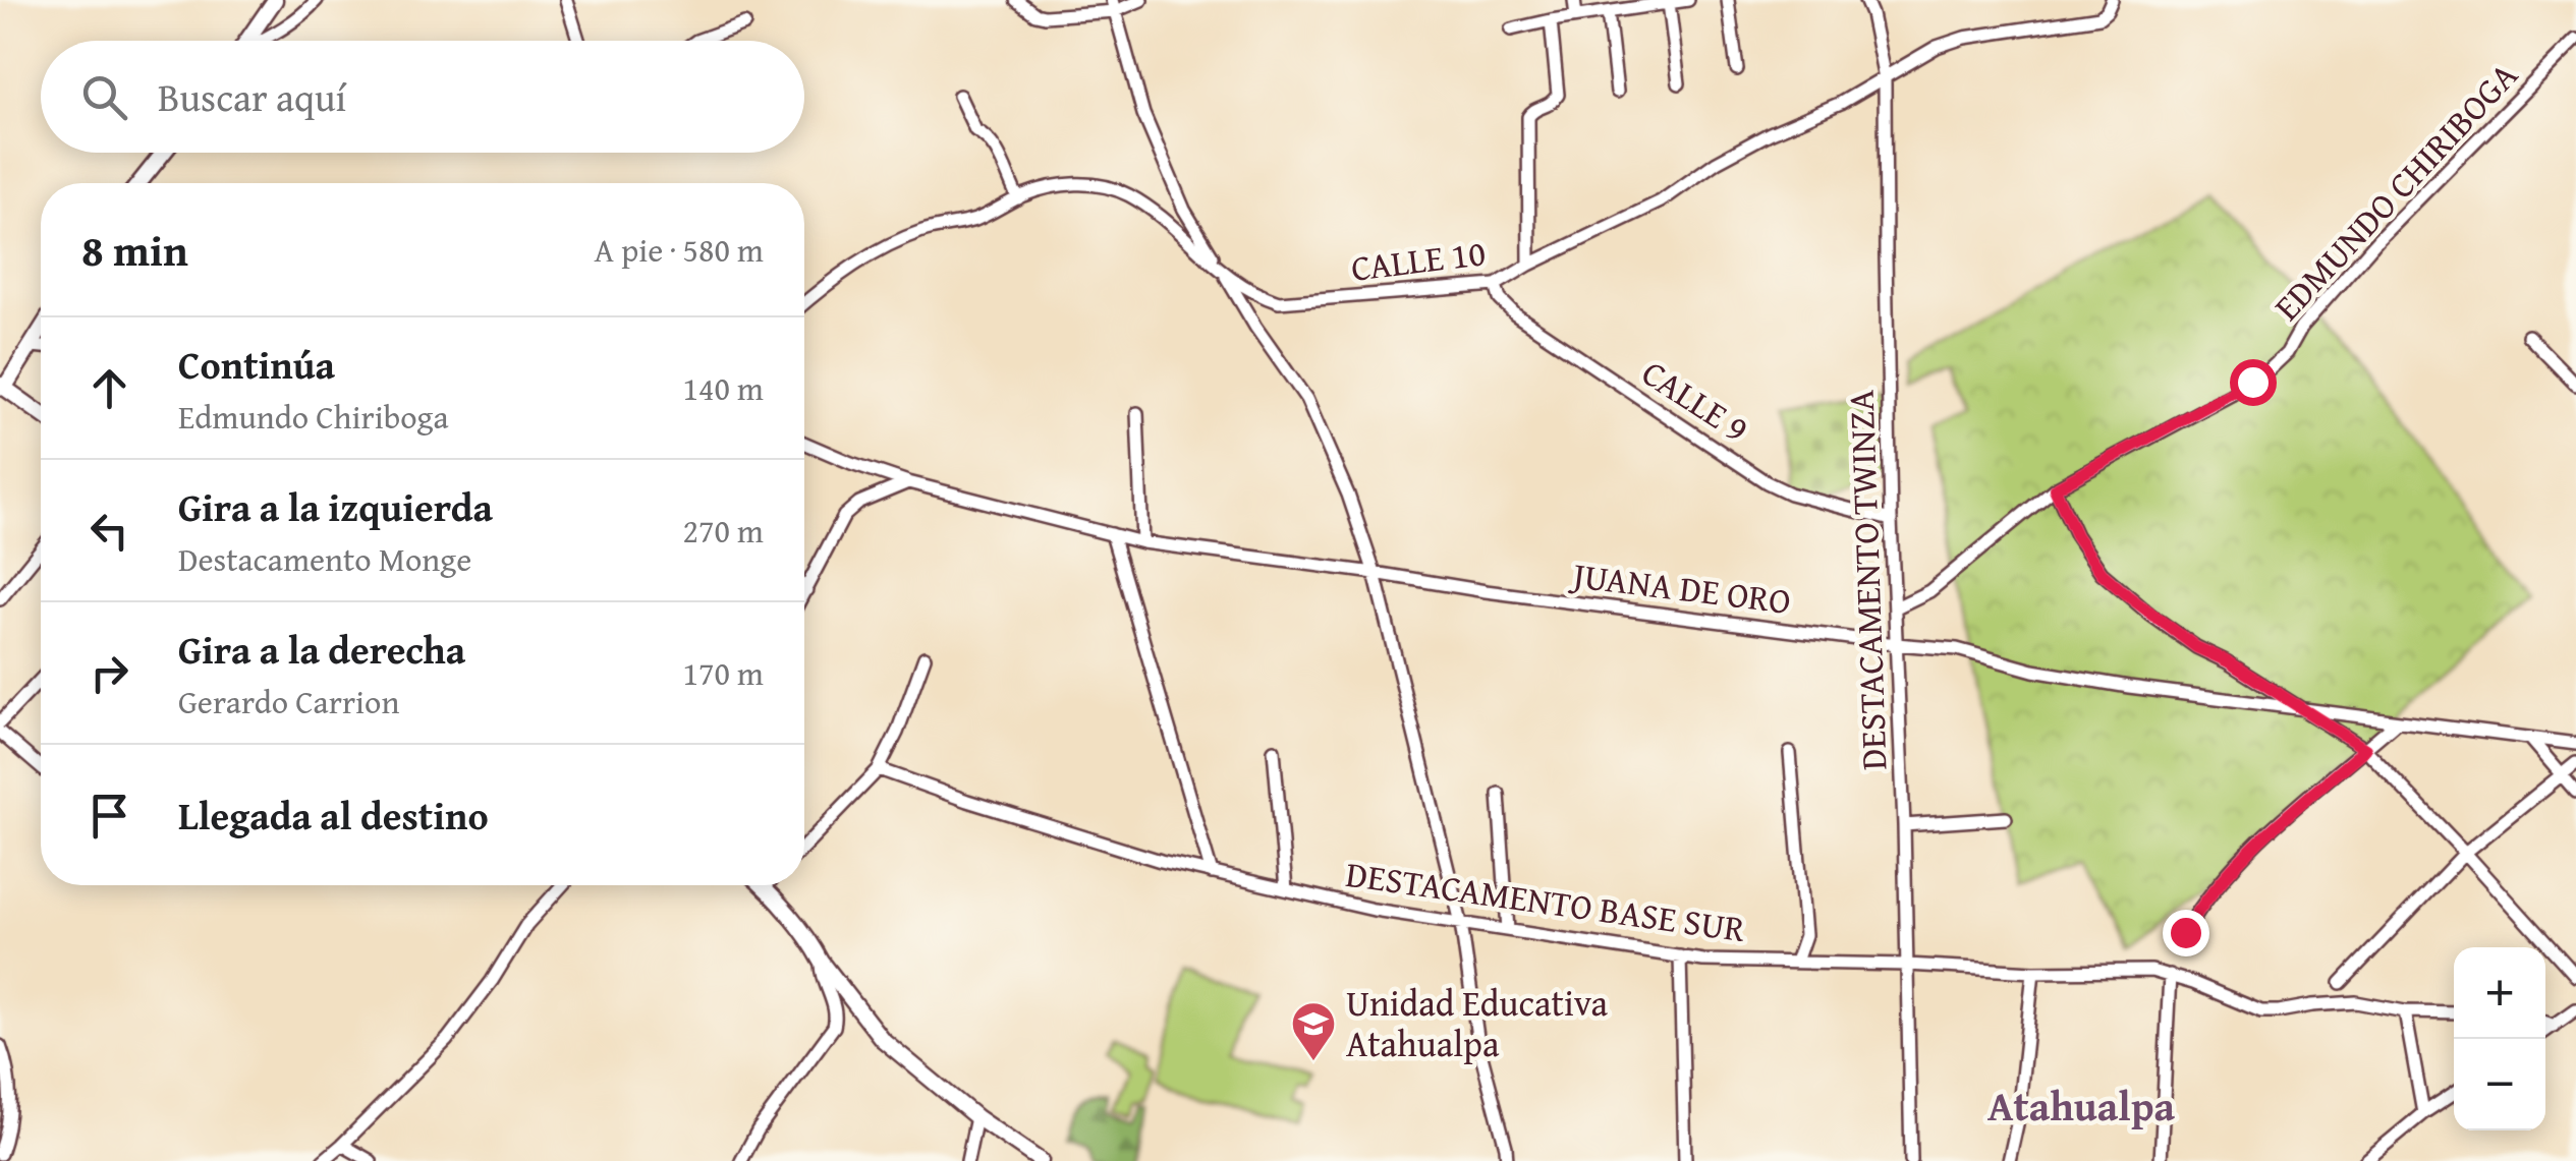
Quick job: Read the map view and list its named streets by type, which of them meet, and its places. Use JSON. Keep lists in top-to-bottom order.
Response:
{
  "streets": {
    "street": [
      "EDMUNDO CHIRIBOGA",
      "CALLE 10",
      "CALLE 9",
      "DESTACAMENTO TWINZA",
      "JUANA DE ORO",
      "DESTACAMENTO BASE SUR"
    ]
  },
  "crossings": [
    ["EDMUNDO CHIRIBOGA", "DESTACAMENTO TWINZA"],
    ["CALLE 10", "CALLE 9"],
    ["CALLE 10", "DESTACAMENTO TWINZA"],
    ["CALLE 9", "DESTACAMENTO TWINZA"],
    ["DESTACAMENTO TWINZA", "JUANA DE ORO"],
    ["DESTACAMENTO TWINZA", "DESTACAMENTO BASE SUR"]
  ],
  "districts": ["Atahualpa"],
  "places": {
    "school or university": ["Unidad Educativa Atahualpa"]
  },
  "page": {
    "search": "Buscar aquí",
    "heading": ["8 min", "A pie · 580 m"],
    "list": [
      ["Continúa", "Edmundo Chiriboga", "140 m"],
      ["Gira a la izquierda", "Destacamento Monge", "270 m"],
      ["Gira a la derecha", "Gerardo Carrion", "170 m"],
      "Llegada al destino"
    ],
    "map_buttons": ["+", "−"]
  }
}
